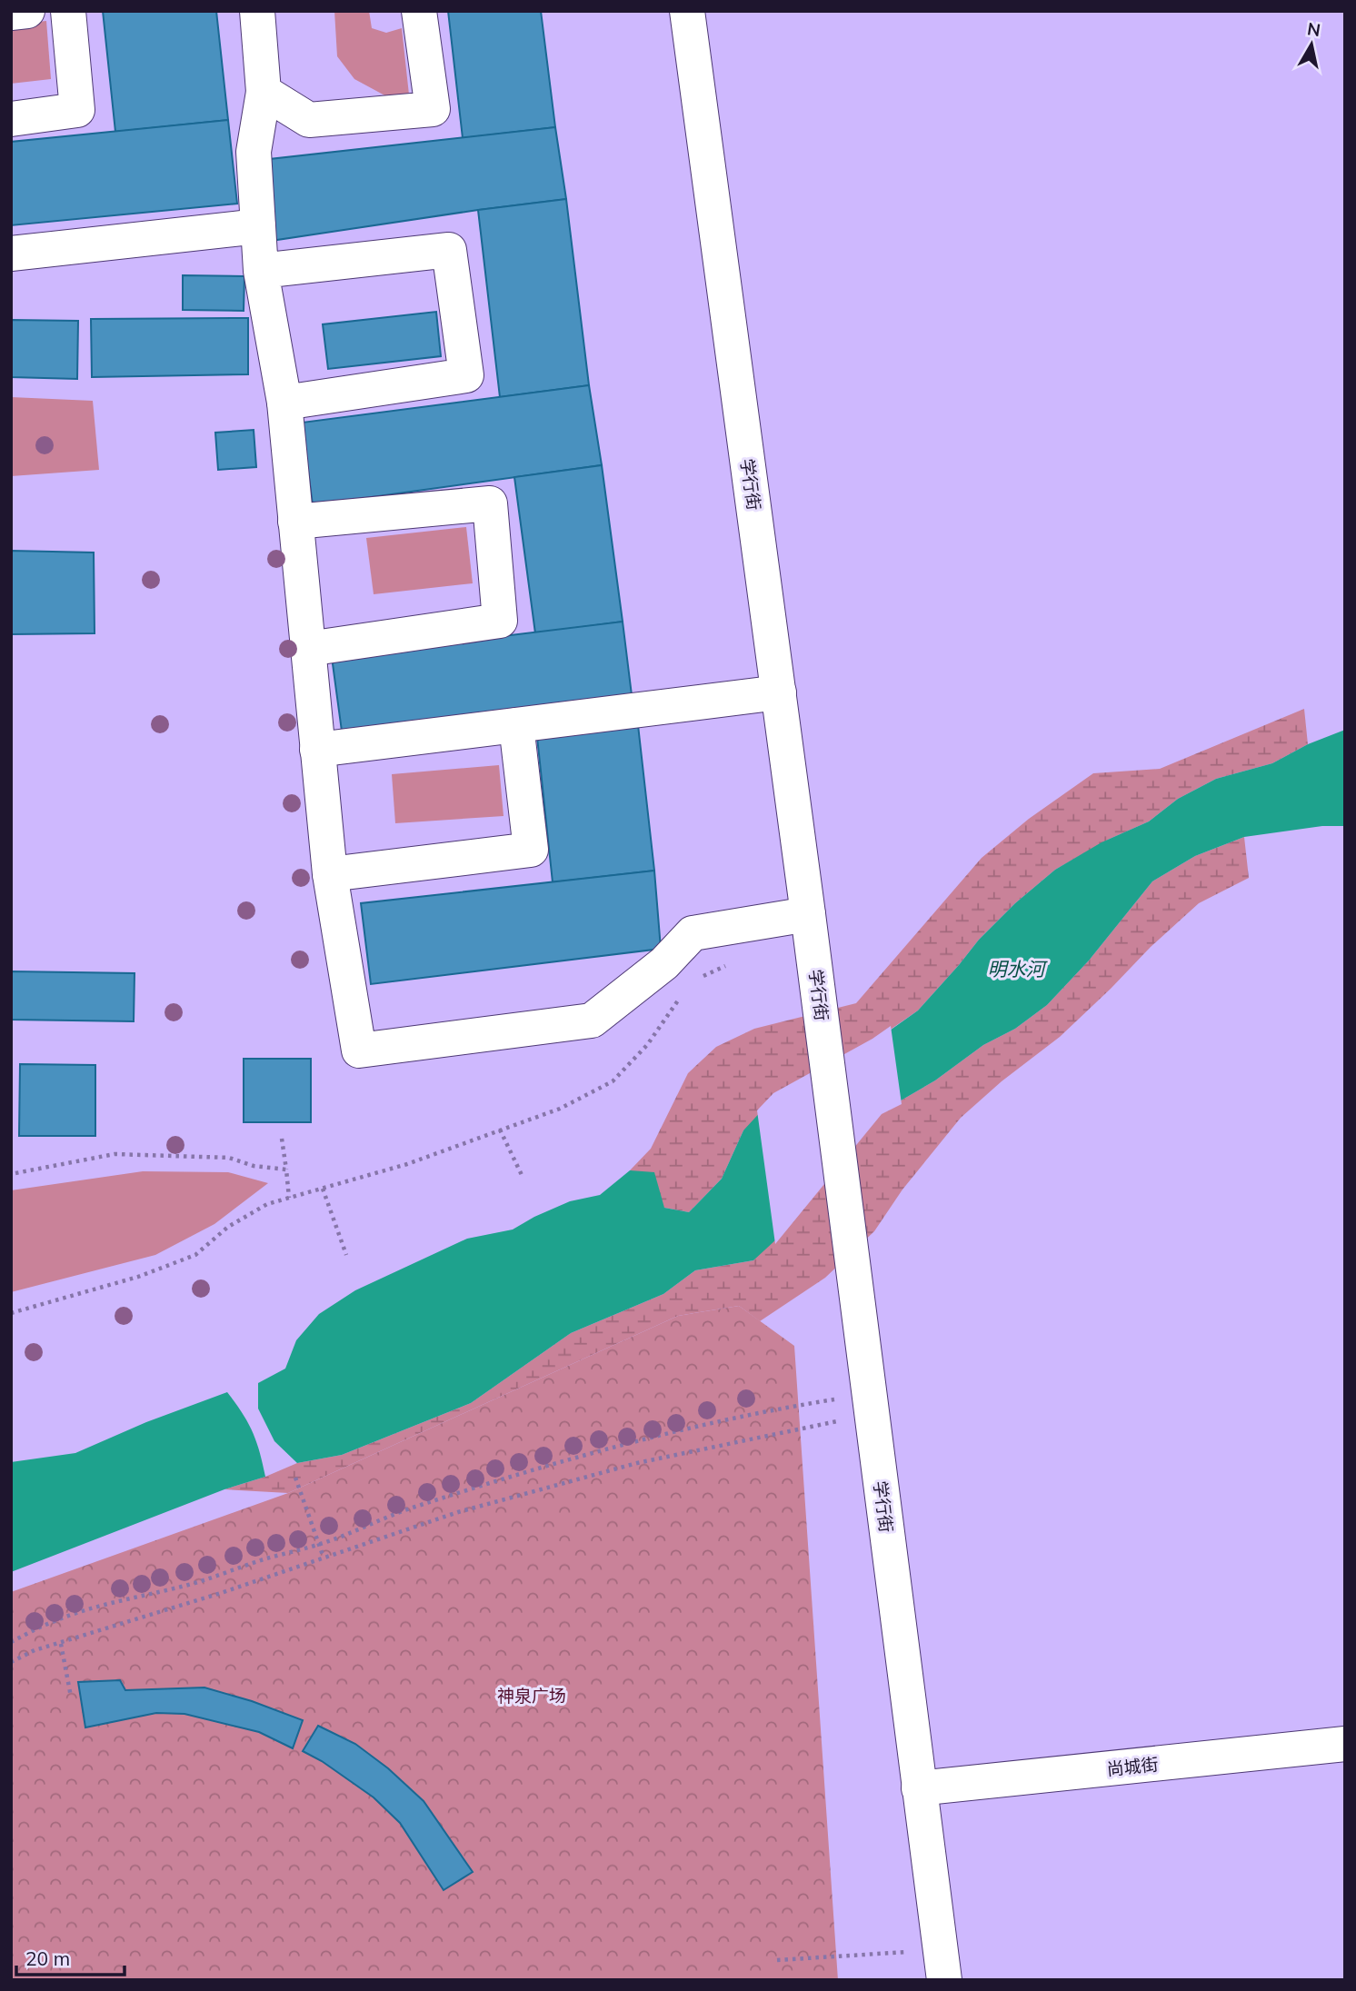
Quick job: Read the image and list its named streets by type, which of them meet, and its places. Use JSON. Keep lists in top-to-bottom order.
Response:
{
  "streets": {
    "street": ["学行街", "尚城街"]
  },
  "crossings": [
    ["学行街", "尚城街"]
  ],
  "water": ["明水河"],
  "parks": ["神泉广场"],
  "scale_bar": "20 m",
  "north": "top"
}
